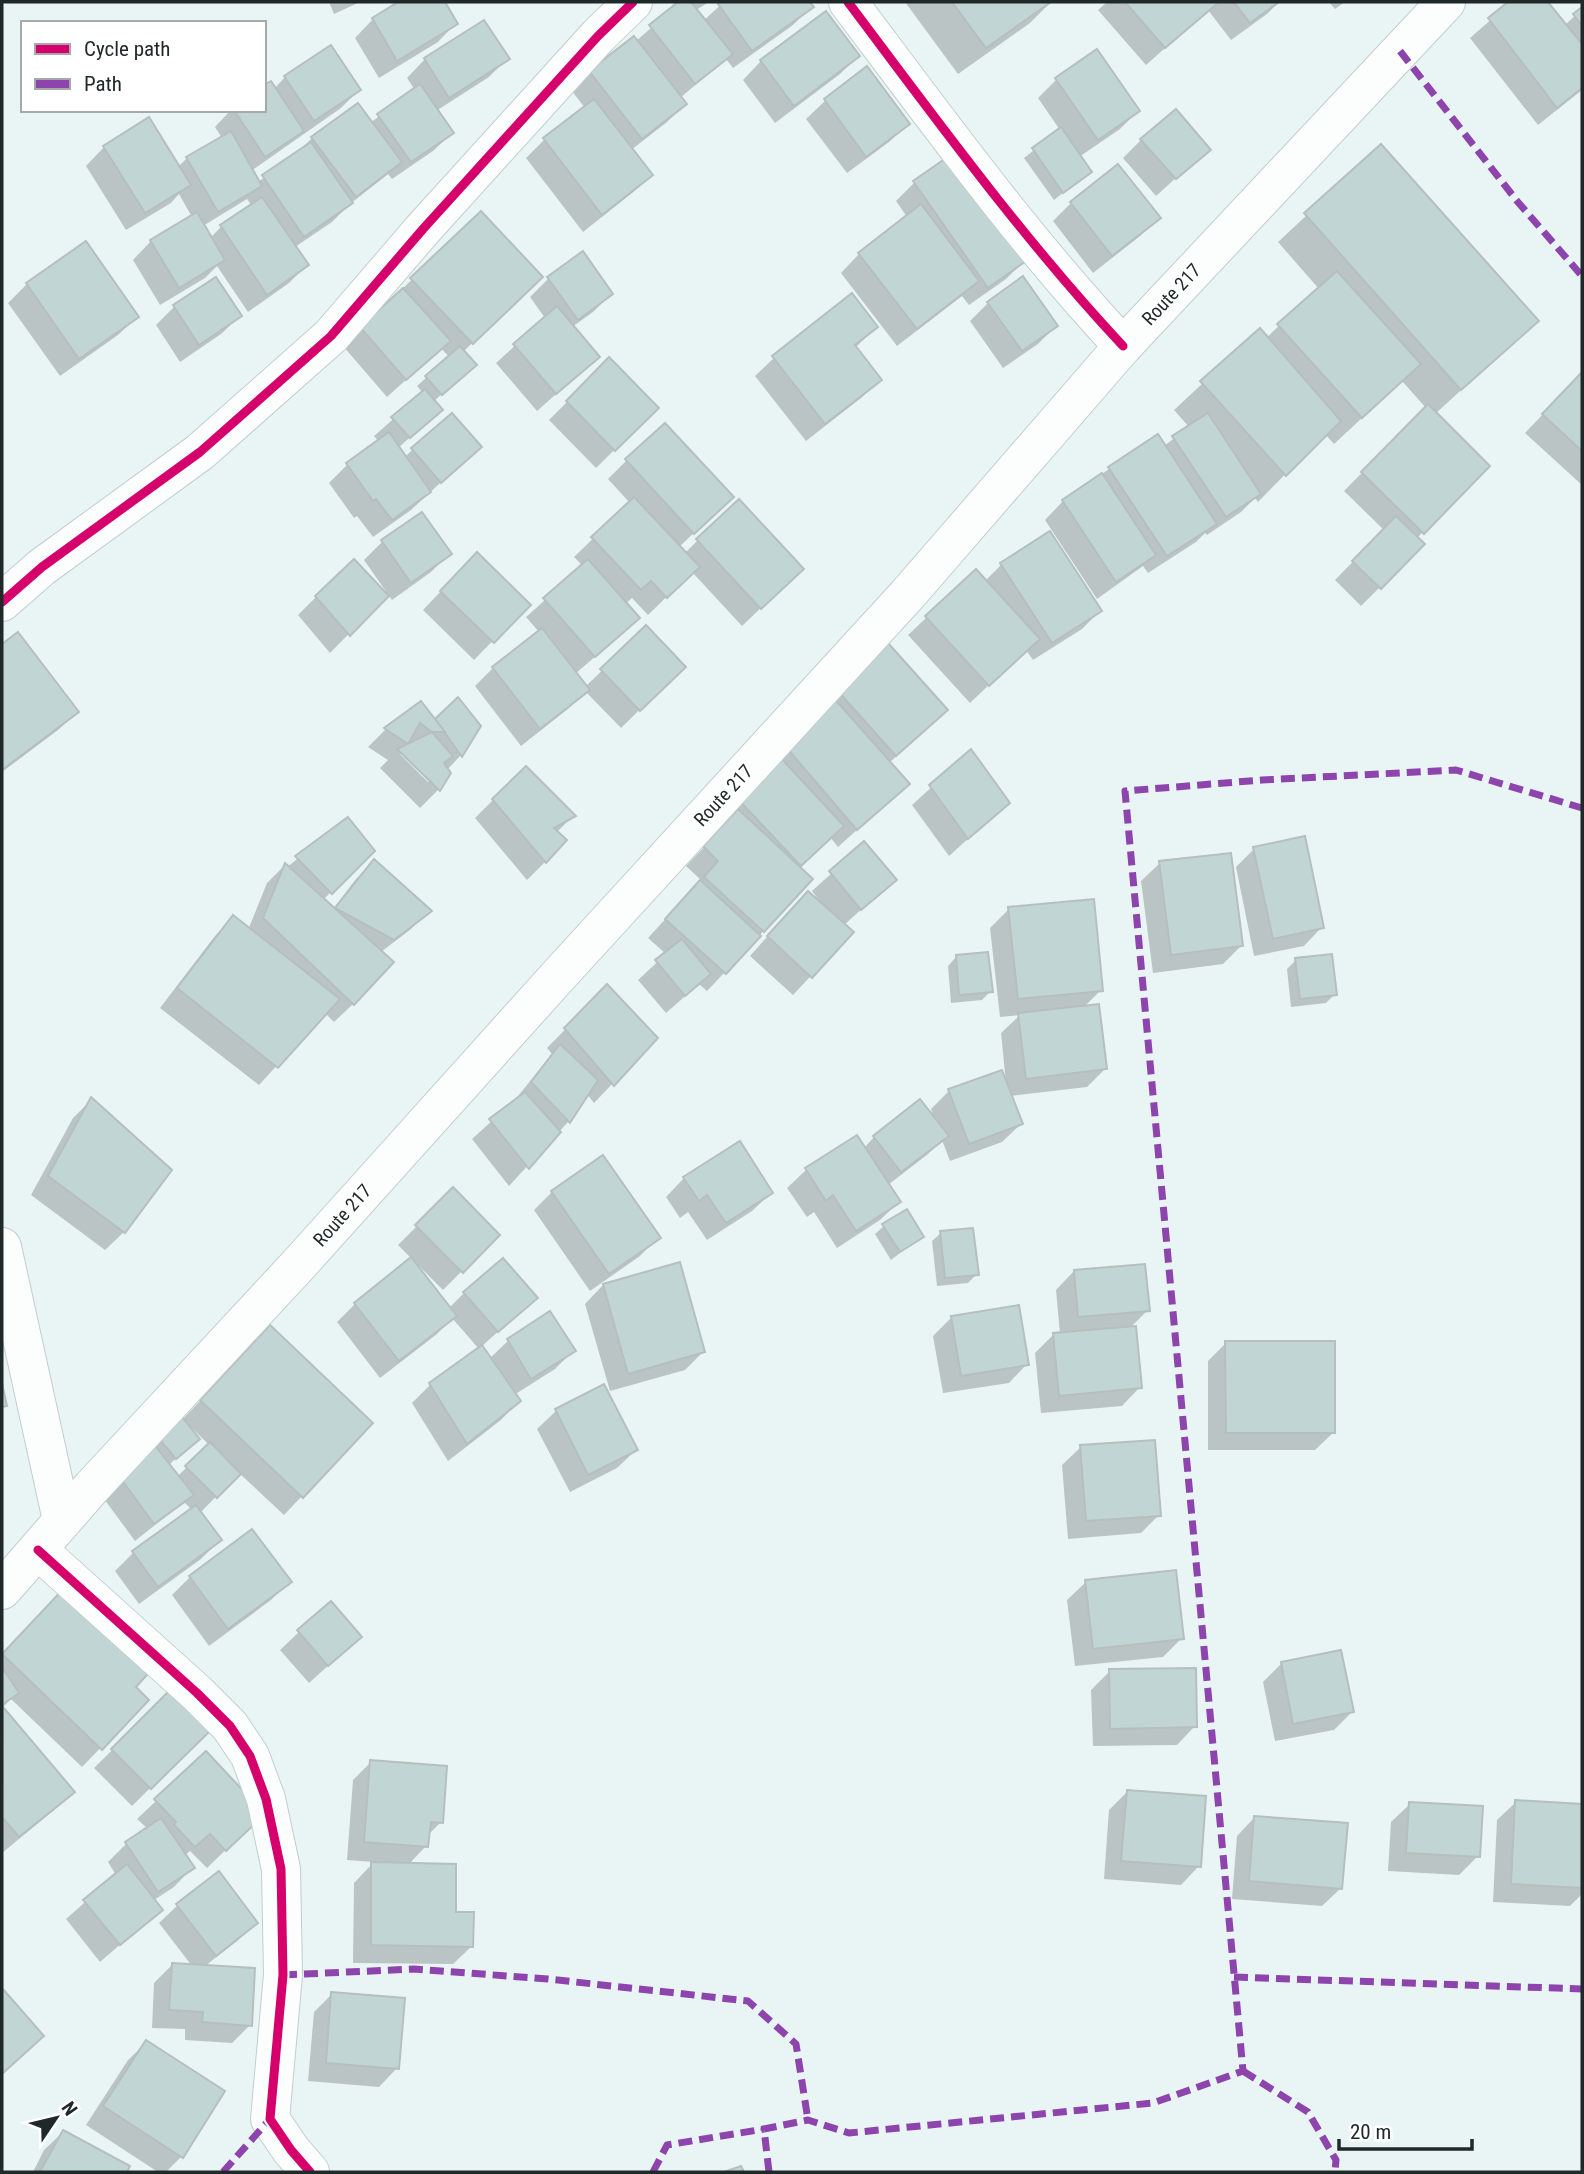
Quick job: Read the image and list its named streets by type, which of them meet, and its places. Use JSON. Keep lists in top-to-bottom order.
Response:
{
  "streets": {
    "street": ["Route 217"]
  },
  "legend": ["Cycle path", "Path"],
  "scale_bar": "20 m",
  "north": "top right"
}
